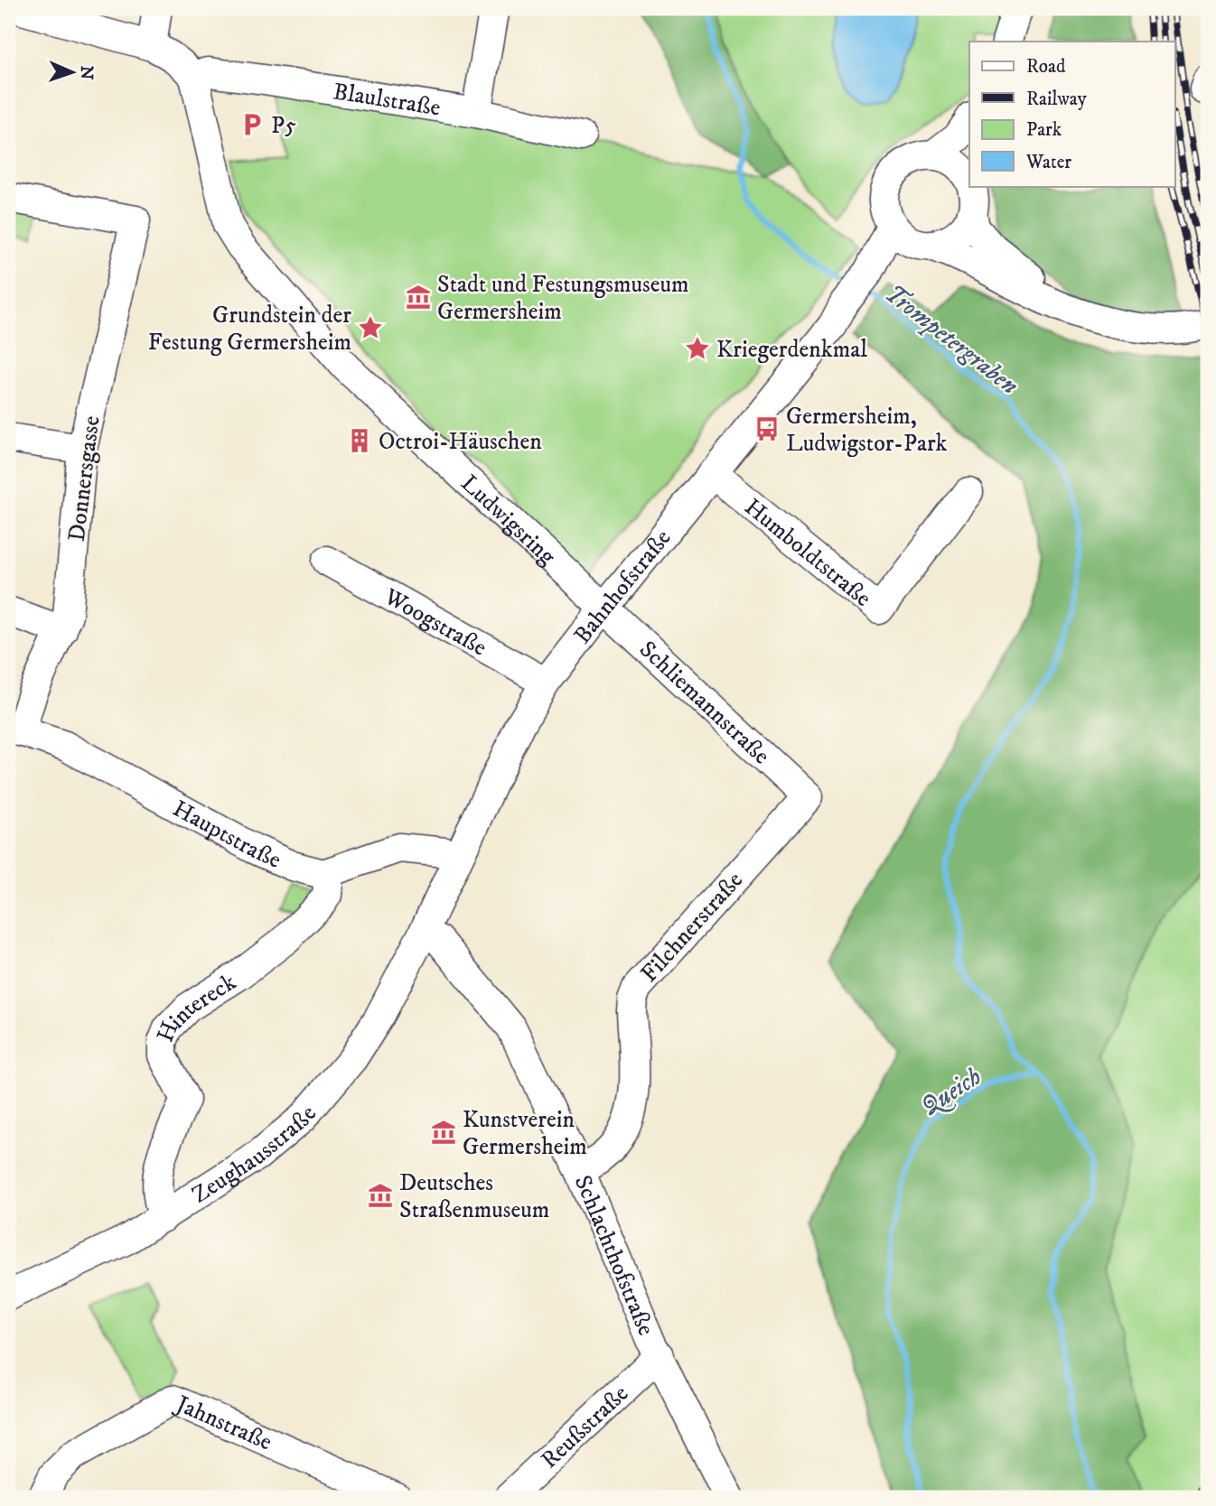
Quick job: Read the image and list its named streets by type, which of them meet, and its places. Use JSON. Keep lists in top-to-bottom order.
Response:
{
  "streets": {
    "street": [
      "Blaulstraße",
      "Donnersgasse",
      "Ludwigsring",
      "Humboldtstraße",
      "Bahnhofstraße",
      "Woogstraße",
      "Schliemannstraße",
      "Hauptstraße",
      "Filchnerstraße",
      "Hintereck",
      "Zeughausstraße",
      "Schlachthofstraße",
      "Jahnstraße",
      "Reußstraße"
    ]
  },
  "crossings": [
    ["Blaulstraße", "Ludwigsring"],
    ["Donnersgasse", "Hauptstraße"],
    ["Ludwigsring", "Bahnhofstraße"],
    ["Ludwigsring", "Schliemannstraße"],
    ["Humboldtstraße", "Bahnhofstraße"],
    ["Bahnhofstraße", "Woogstraße"],
    ["Bahnhofstraße", "Schliemannstraße"],
    ["Bahnhofstraße", "Hauptstraße"],
    ["Bahnhofstraße", "Zeughausstraße"],
    ["Bahnhofstraße", "Schlachthofstraße"],
    ["Schliemannstraße", "Filchnerstraße"],
    ["Hauptstraße", "Hintereck"],
    ["Filchnerstraße", "Schlachthofstraße"],
    ["Hintereck", "Zeughausstraße"],
    ["Zeughausstraße", "Schlachthofstraße"],
    ["Schlachthofstraße", "Reußstraße"]
  ],
  "water": ["Trompetergraben", "Queich"],
  "places": {
    "parking": ["P5"],
    "museum": ["Stadt und Festungsmuseum Germersheim", "Kunstverein Germersheim", "Deutsches Straßenmuseum"],
    "place": ["Grundstein der Festung Germersheim", "Kriegerdenkmal"],
    "bus stop": ["Germersheim, Ludwigstor-Park"],
    "building": ["Octroi-Häuschen"]
  },
  "legend": [
    "Road",
    "Railway",
    "Park",
    "Water"
  ],
  "north": "right"
}
